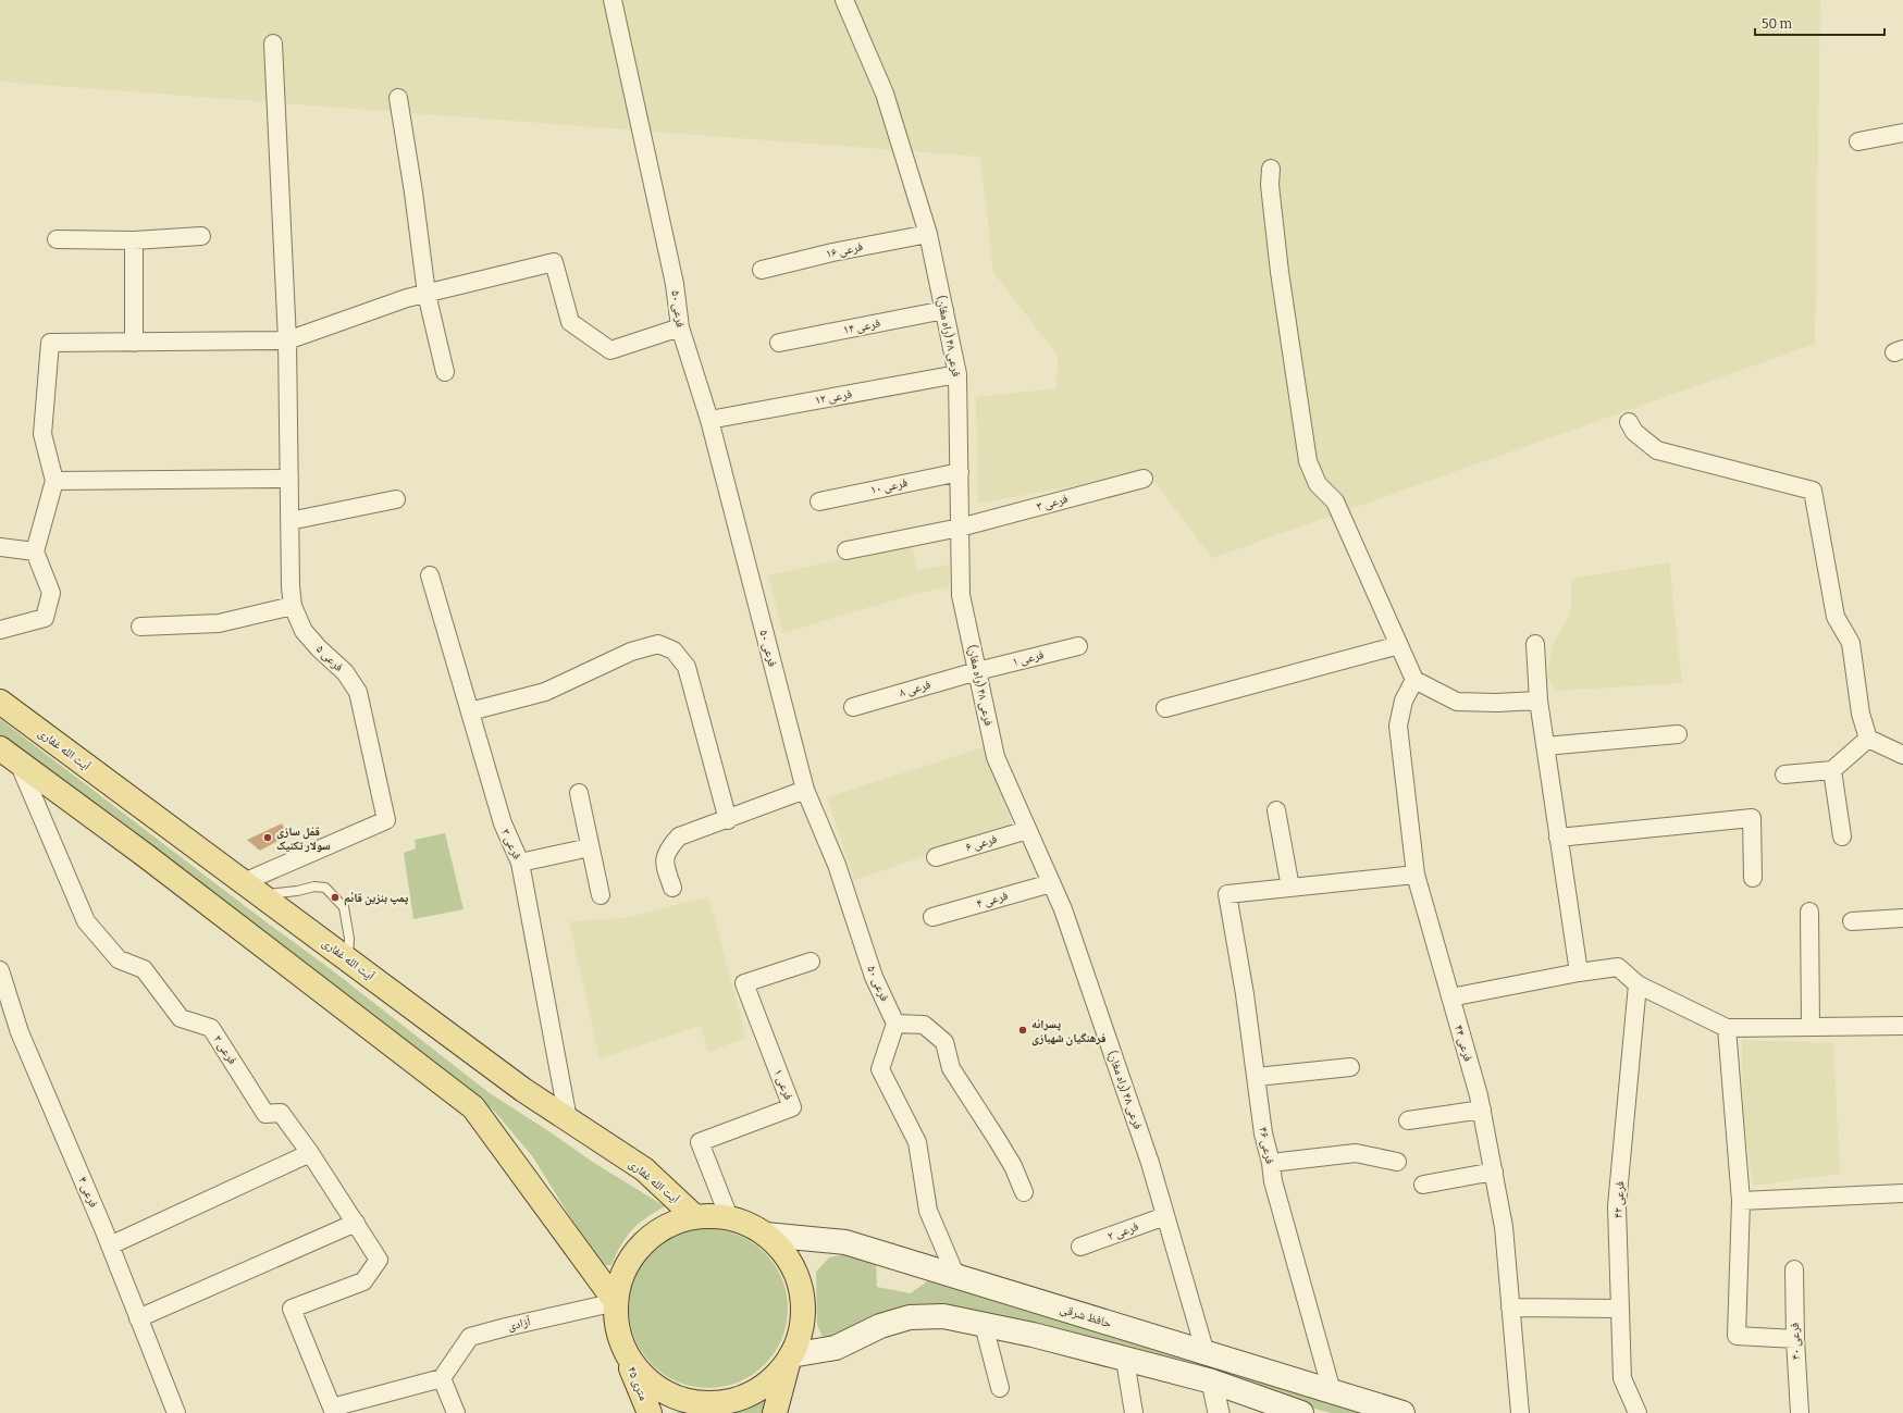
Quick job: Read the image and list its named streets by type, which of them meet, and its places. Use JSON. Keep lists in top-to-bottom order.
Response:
{
  "streets": {
    "main road": ["آیت الله غفاری", "حافظ شرقی", "۴۵ متری"],
    "street": [
      "فرعی ۱۶",
      "فرعی ۵۰",
      "فرعی ۱۴",
      "فرعی ۴۸ (راه مغان)",
      "فرعی ۱۲",
      "فرعی ۱۰",
      "فرعی ۳",
      "فرعی ۵",
      "فرعی ۱",
      "فرعی ۸",
      "فرعی ۶",
      "فرعی ۴",
      "فرعی ۴۴",
      "فرعی ۲",
      "فرعی ۴۶",
      "فرعی ۴۲",
      "آزادی",
      "فرعی ۴۰"
    ]
  },
  "crossings": [
    ["فرعی ۱۶", "فرعی ۴۸ (راه مغان)"],
    ["فرعی ۵۰", "فرعی ۱۲"],
    ["فرعی ۱۴", "فرعی ۴۸ (راه مغان)"],
    ["فرعی ۴۸ (راه مغان)", "فرعی ۱۲"],
    ["فرعی ۴۸ (راه مغان)", "فرعی ۱۰"],
    ["فرعی ۴۸ (راه مغان)", "فرعی ۳"],
    ["فرعی ۴۸ (راه مغان)", "فرعی ۱"],
    ["فرعی ۴۸ (راه مغان)", "فرعی ۸"],
    ["فرعی ۴۸ (راه مغان)", "فرعی ۶"],
    ["فرعی ۴۸ (راه مغان)", "فرعی ۴"],
    ["فرعی ۴۸ (راه مغان)", "فرعی ۲"],
    ["فرعی ۴۸ (راه مغان)", "حافظ شرقی"],
    ["فرعی ۳", "آیت الله غفاری"],
    ["فرعی ۵", "آیت الله غفاری"],
    ["فرعی ۱", "فرعی ۸"],
    ["فرعی ۱", "۴۵ متری"],
    ["آیت الله غفاری", "۴۵ متری"],
    ["فرعی ۴۶", "حافظ شرقی"],
    ["حافظ شرقی", "۴۵ متری"],
    ["آزادی", "۴۵ متری"]
  ],
  "places": ["قفل سازی سولار تکنیک", "پمپ بنزین قائم", "پسرانه فرهنگیان شهبازی"],
  "scale_bar": "50 m"
}
